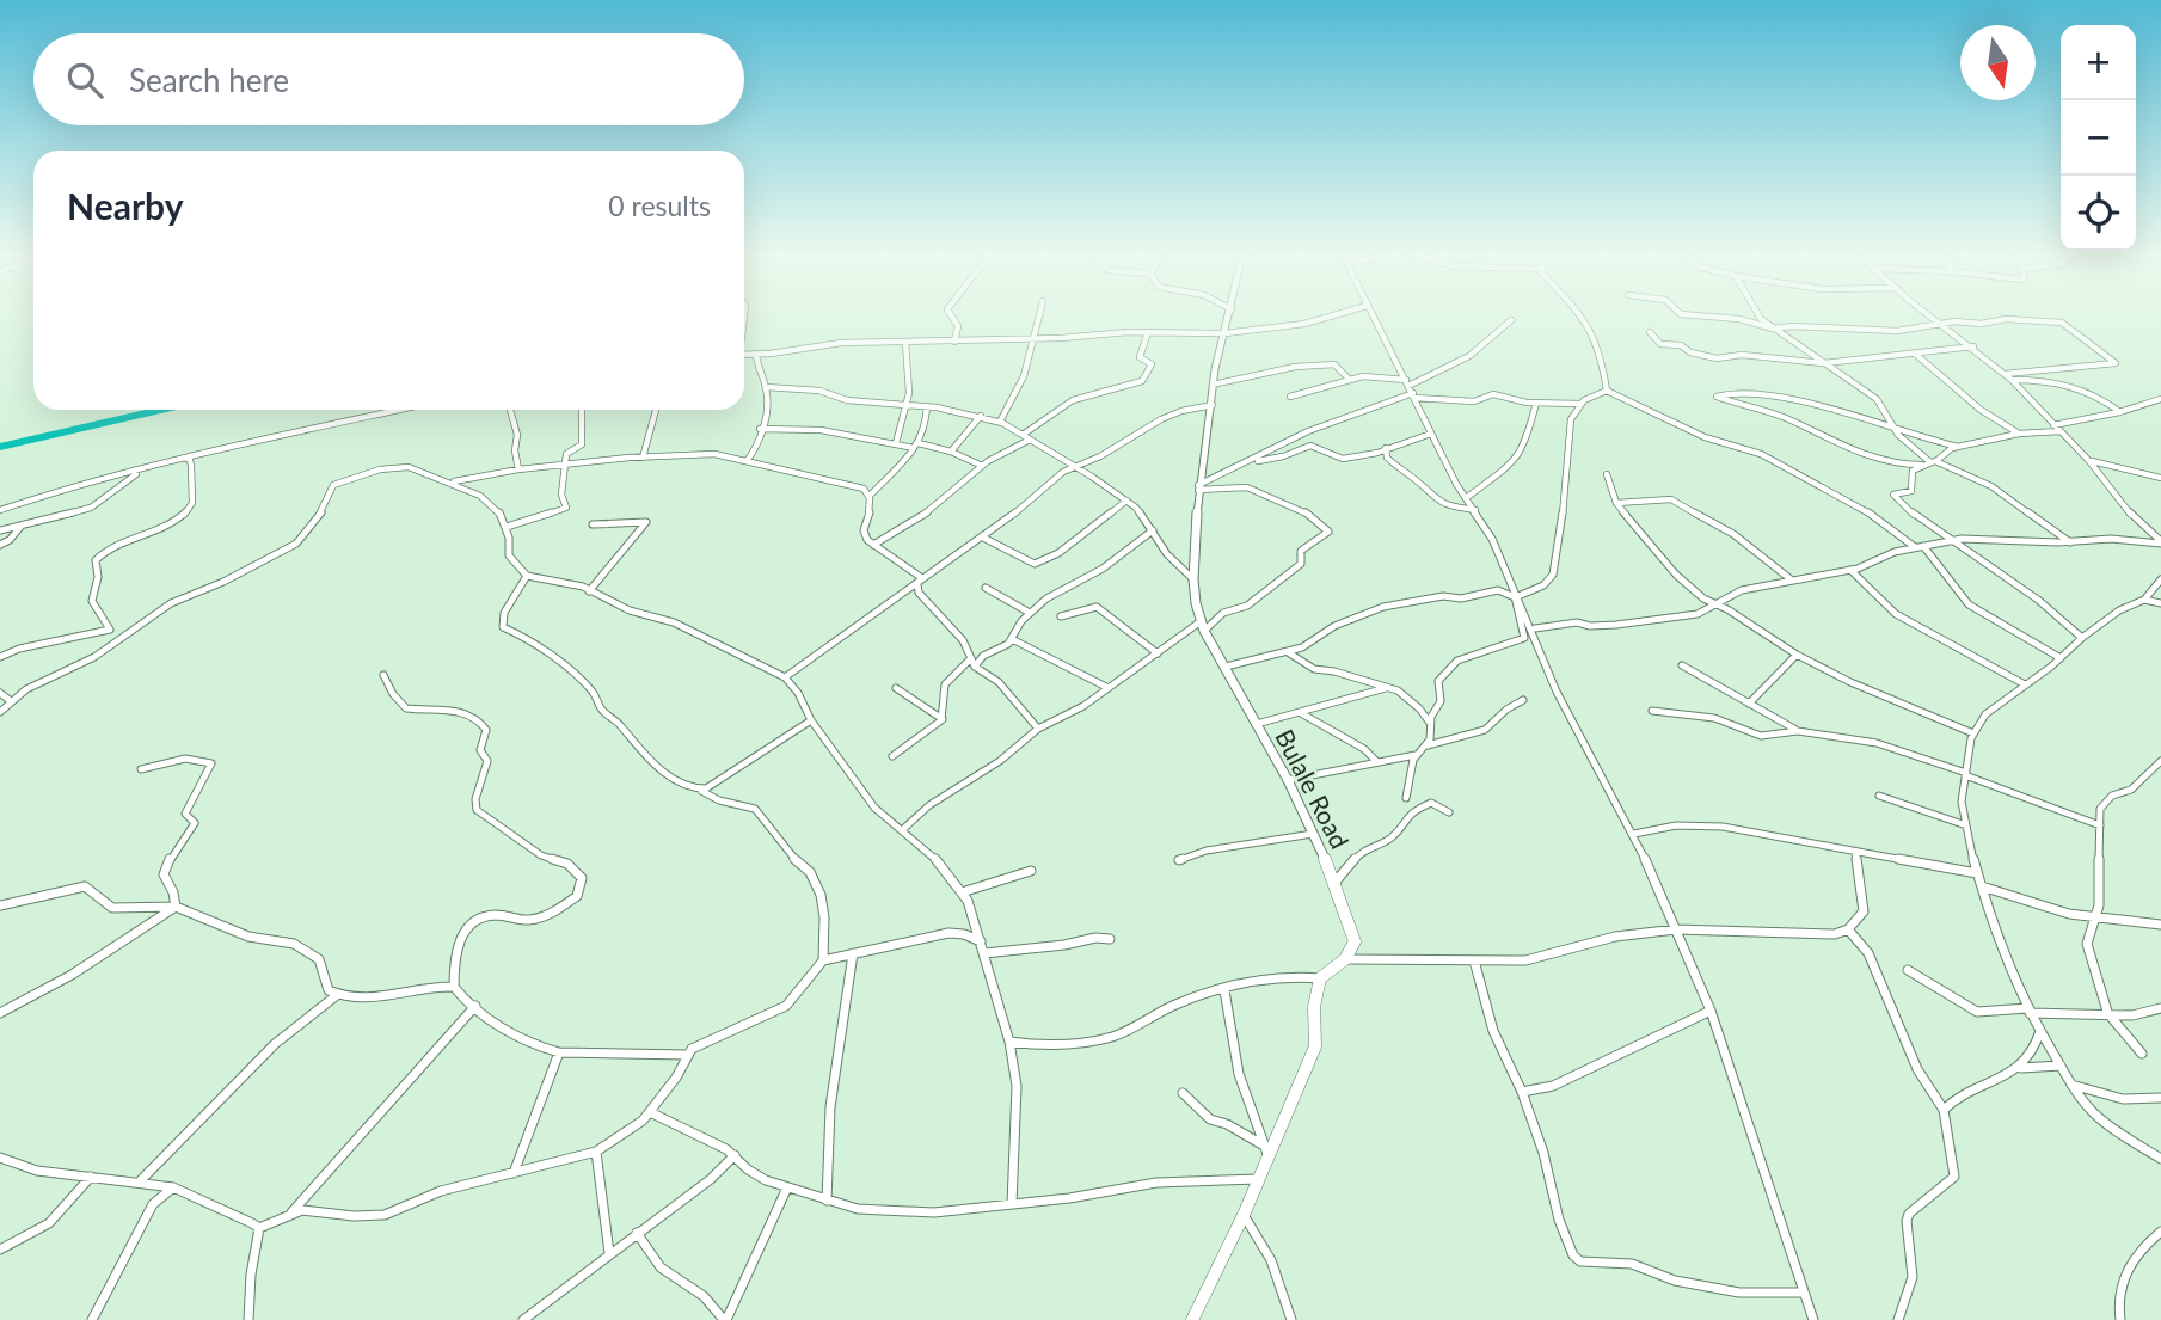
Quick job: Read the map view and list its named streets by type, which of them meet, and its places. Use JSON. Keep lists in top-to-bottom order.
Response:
{
  "streets": {
    "street": ["Bulale Road"]
  },
  "north": "bottom",
  "page": {
    "map_buttons": ["+", "−"],
    "search": "Search here",
    "heading": ["Nearby", "0 results"]
  }
}
